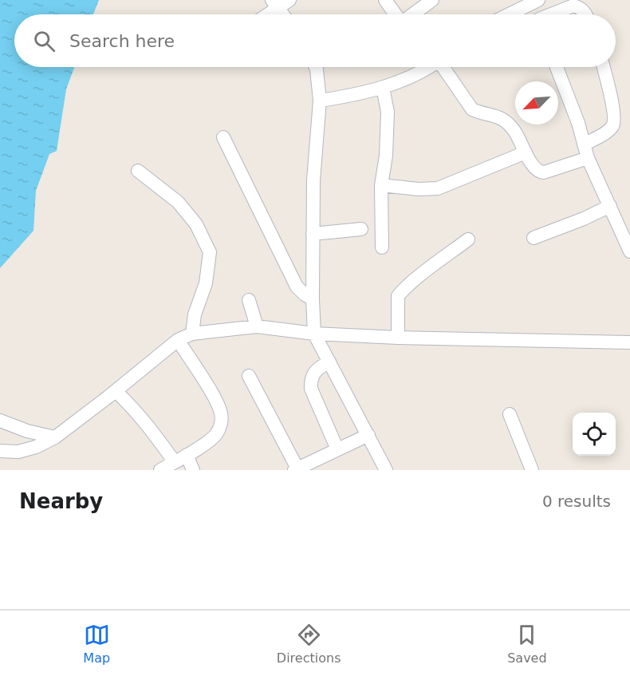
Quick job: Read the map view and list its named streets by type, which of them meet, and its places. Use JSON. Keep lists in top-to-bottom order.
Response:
{
  "north": "bottom left",
  "page": {
    "search": "Search here",
    "heading": ["Nearby", "0 results"],
    "nav": ["Map", "Directions", "Saved"]
  }
}
